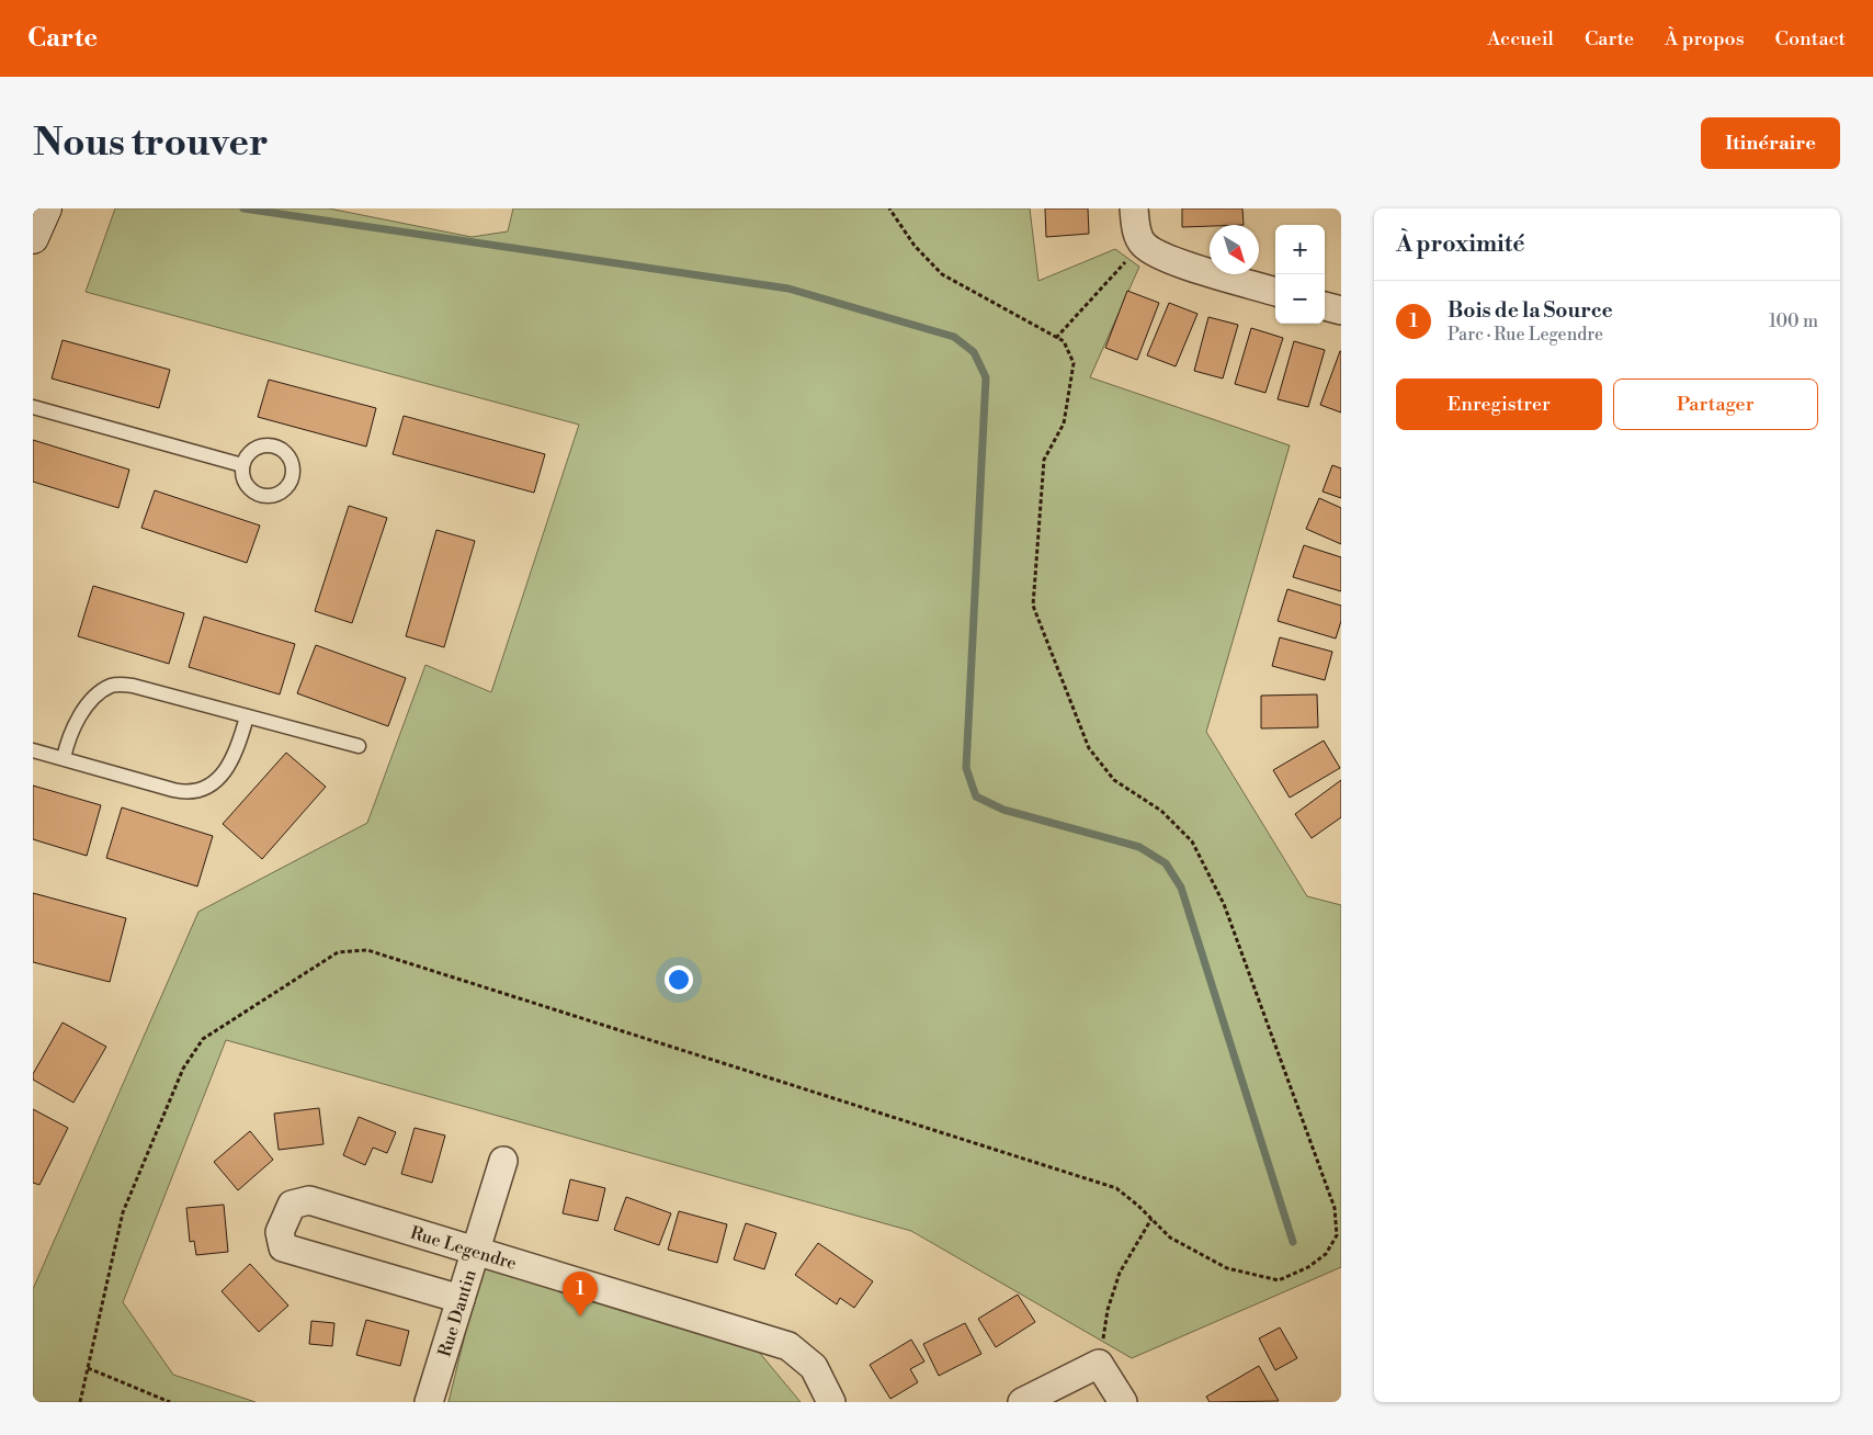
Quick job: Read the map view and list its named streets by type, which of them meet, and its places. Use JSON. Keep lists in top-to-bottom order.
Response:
{
  "streets": {
    "street": ["Rue Legendre", "Rue Dantin"]
  },
  "crossings": [
    ["Rue Legendre", "Rue Dantin"]
  ],
  "north": "bottom right",
  "page": {
    "header": "Carte",
    "nav": [
      "Accueil",
      "Carte",
      "À propos",
      "Contact"
    ],
    "buttons": [
      "Itinéraire",
      ["Enregistrer", "Partager"]
    ],
    "title": "Nous trouver",
    "heading": "À proximité",
    "map_buttons": ["+", "−"],
    "list": [
      {
        "mark": "1",
        "name": "Bois de la Source",
        "note": "Parc · Rue Legendre",
        "value": "100 m"
      }
    ],
    "pins": "1"
  }
}
